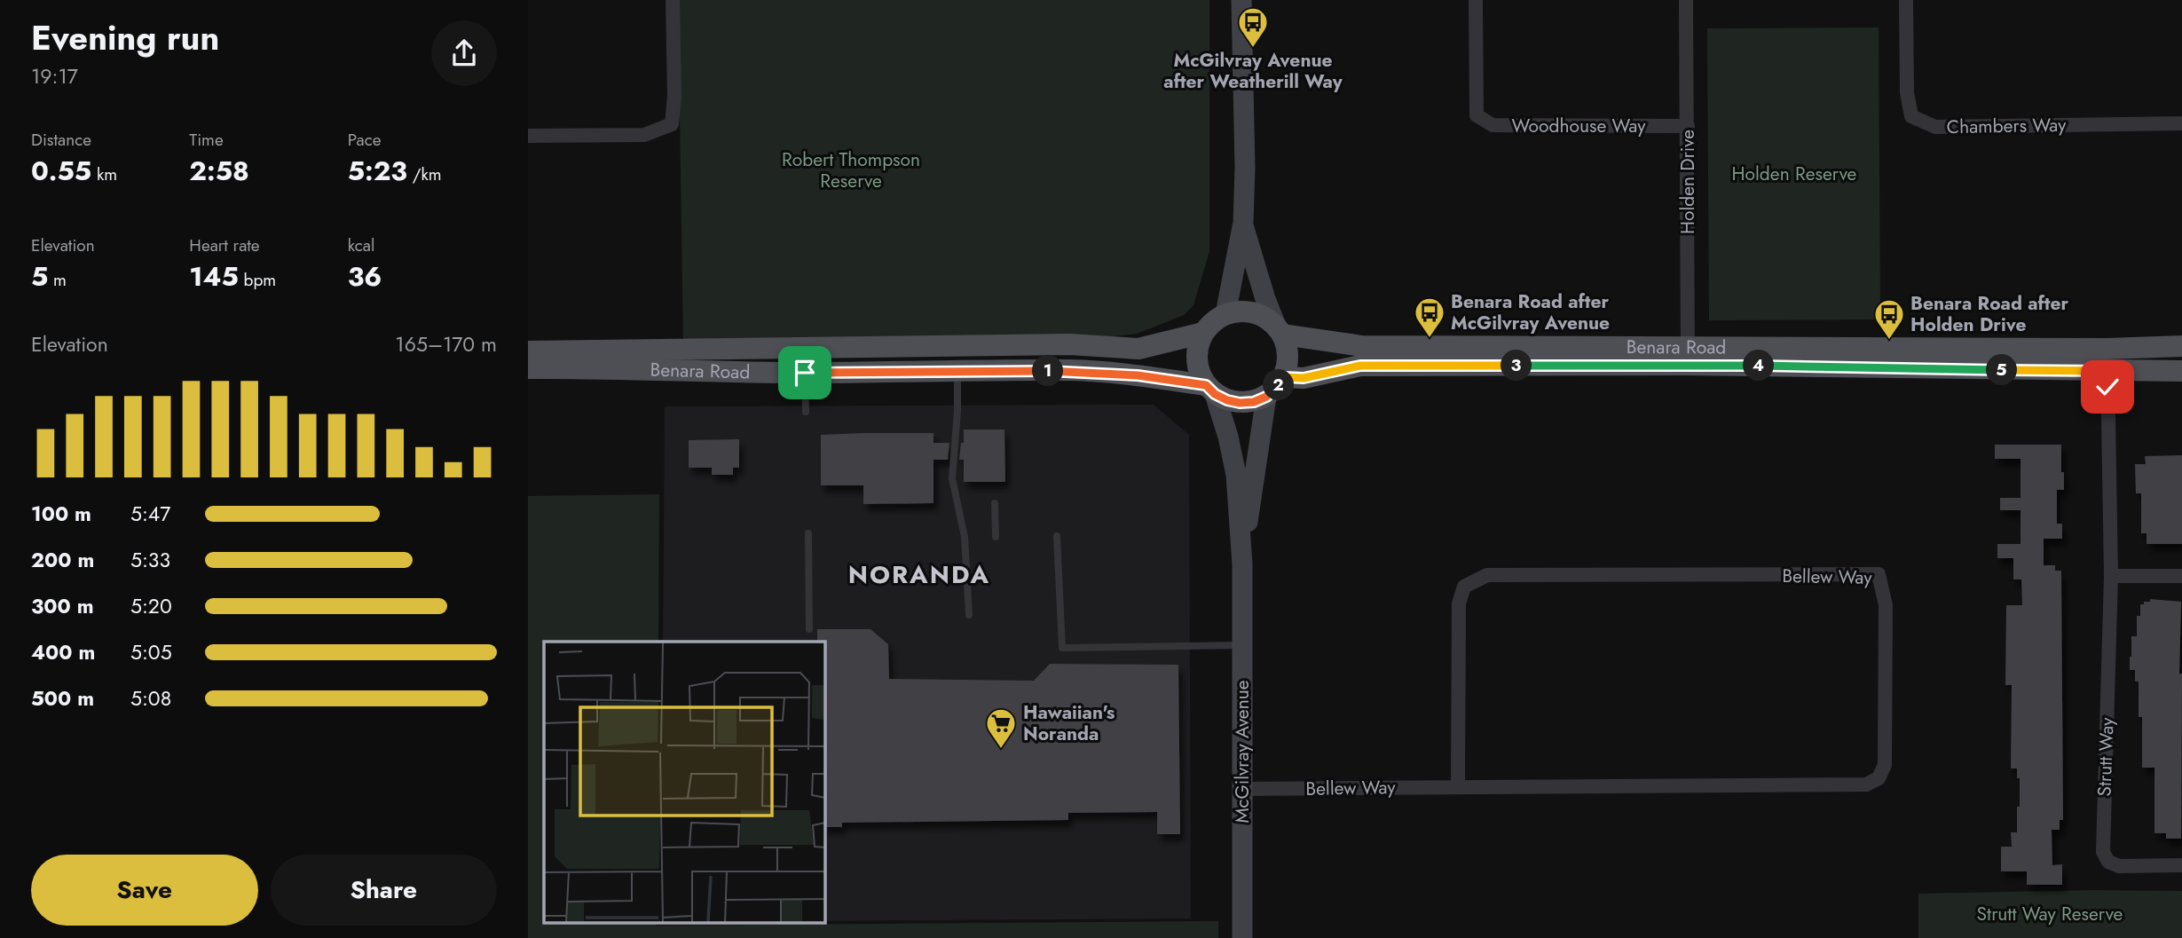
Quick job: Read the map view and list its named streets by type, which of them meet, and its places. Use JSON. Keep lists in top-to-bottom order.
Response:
{
  "streets": {
    "main road": ["Benara Road", "McGilvray Avenue"],
    "street": [
      "Woodhouse Way",
      "Chambers Way",
      "Holden Drive",
      "Bellew Way",
      "Strutt Way"
    ]
  },
  "crossings": [
    ["Woodhouse Way", "Holden Drive"],
    ["Holden Drive", "Benara Road"],
    ["Benara Road", "McGilvray Avenue"],
    ["Benara Road", "Strutt Way"],
    ["Bellew Way", "McGilvray Avenue"]
  ],
  "districts": ["NORANDA"],
  "parks": ["Robert Thompson Reserve", "Holden Reserve", "Strutt Way Reserve"],
  "places": {
    "bus stop": ["McGilvray Avenue after Weatherill Way", "Benara Road after McGilvray Avenue", "Benara Road after Holden Drive"],
    "supermarket": ["Hawaiian's Noranda"]
  },
  "page": {
    "heading": ["Evening run", "19:17"],
    "stats": [
      ["Distance", "0.55 km"],
      ["Time", "2:58"],
      ["Pace", "5:23 /km"],
      ["Elevation", "5 m"],
      ["Heart rate", "145 bpm"],
      ["kcal", "36"]
    ],
    "chart": ["Elevation", "165–170 m"],
    "pins": [
      "3",
      "4",
      "5",
      "1",
      "2"
    ],
    "list": [
      {
        "name": "100 m",
        "note": "5:47"
      },
      {
        "name": "200 m",
        "note": "5:33"
      },
      {
        "name": "300 m",
        "note": "5:20"
      },
      {
        "name": "400 m",
        "note": "5:05"
      },
      {
        "name": "500 m",
        "note": "5:08"
      }
    ],
    "buttons": ["Save", "Share"]
  }
}
